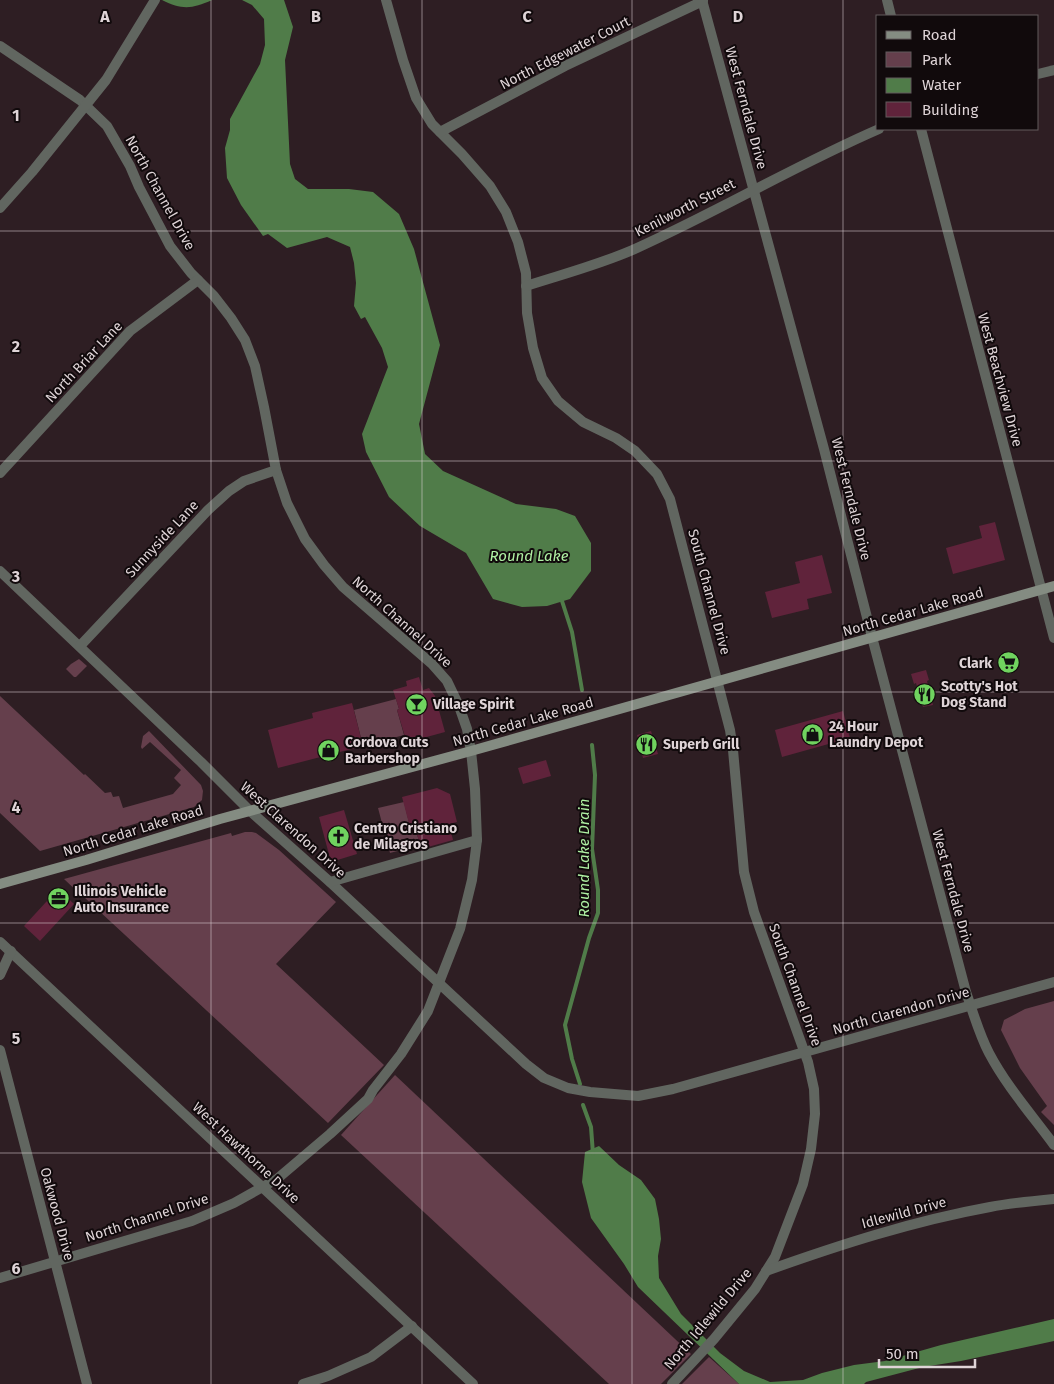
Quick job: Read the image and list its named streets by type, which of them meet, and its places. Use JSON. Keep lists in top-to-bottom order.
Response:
{
  "streets": {
    "main road": ["North Cedar Lake Road"],
    "street": [
      "North Edgewater Court",
      "West Ferndale Drive",
      "North Channel Drive",
      "Kenilworth Street",
      "North Briar Lane",
      "West Beachview Drive",
      "Sunnyside Lane",
      "South Channel Drive",
      "West Clarendon Drive",
      "North Clarendon Drive",
      "West Hawthorne Drive",
      "Idlewild Drive",
      "Oakwood Drive",
      "North Idlewild Drive"
    ]
  },
  "crossings": [
    ["North Edgewater Court", "West Ferndale Drive"],
    ["North Edgewater Court", "South Channel Drive"],
    ["West Ferndale Drive", "Kenilworth Street"],
    ["West Ferndale Drive", "North Cedar Lake Road"],
    ["West Ferndale Drive", "North Clarendon Drive"],
    ["North Channel Drive", "North Briar Lane"],
    ["North Channel Drive", "Sunnyside Lane"],
    ["North Channel Drive", "North Cedar Lake Road"],
    ["North Channel Drive", "West Clarendon Drive"],
    ["North Channel Drive", "West Hawthorne Drive"],
    ["North Channel Drive", "Oakwood Drive"],
    ["Kenilworth Street", "South Channel Drive"],
    ["West Beachview Drive", "North Cedar Lake Road"],
    ["Sunnyside Lane", "West Clarendon Drive"],
    ["South Channel Drive", "North Cedar Lake Road"],
    ["South Channel Drive", "North Clarendon Drive"],
    ["South Channel Drive", "Idlewild Drive"],
    ["South Channel Drive", "North Idlewild Drive"],
    ["North Cedar Lake Road", "West Clarendon Drive"],
    ["West Clarendon Drive", "North Clarendon Drive"],
    ["Idlewild Drive", "North Idlewild Drive"]
  ],
  "water": ["Round Lake", "Round Lake Drain"],
  "places": {
    "supermarket": ["Clark"],
    "restaurant": ["Scotty's Hot Dog Stand", "Superb Grill"],
    "bar": ["Village Spirit"],
    "shop": ["24 Hour Laundry Depot", "Cordova Cuts Barbershop"],
    "church": ["Centro Cristiano de Milagros"],
    "office": ["Illinois Vehicle Auto Insurance"]
  },
  "legend": [
    "Road",
    "Park",
    "Water",
    "Building"
  ],
  "scale_bar": "50 m",
  "grid": {
    "columns": [
      "A",
      "B",
      "C",
      "D"
    ],
    "rows": [
      "1",
      "2",
      "3",
      "4",
      "5",
      "6"
    ]
  }
}
